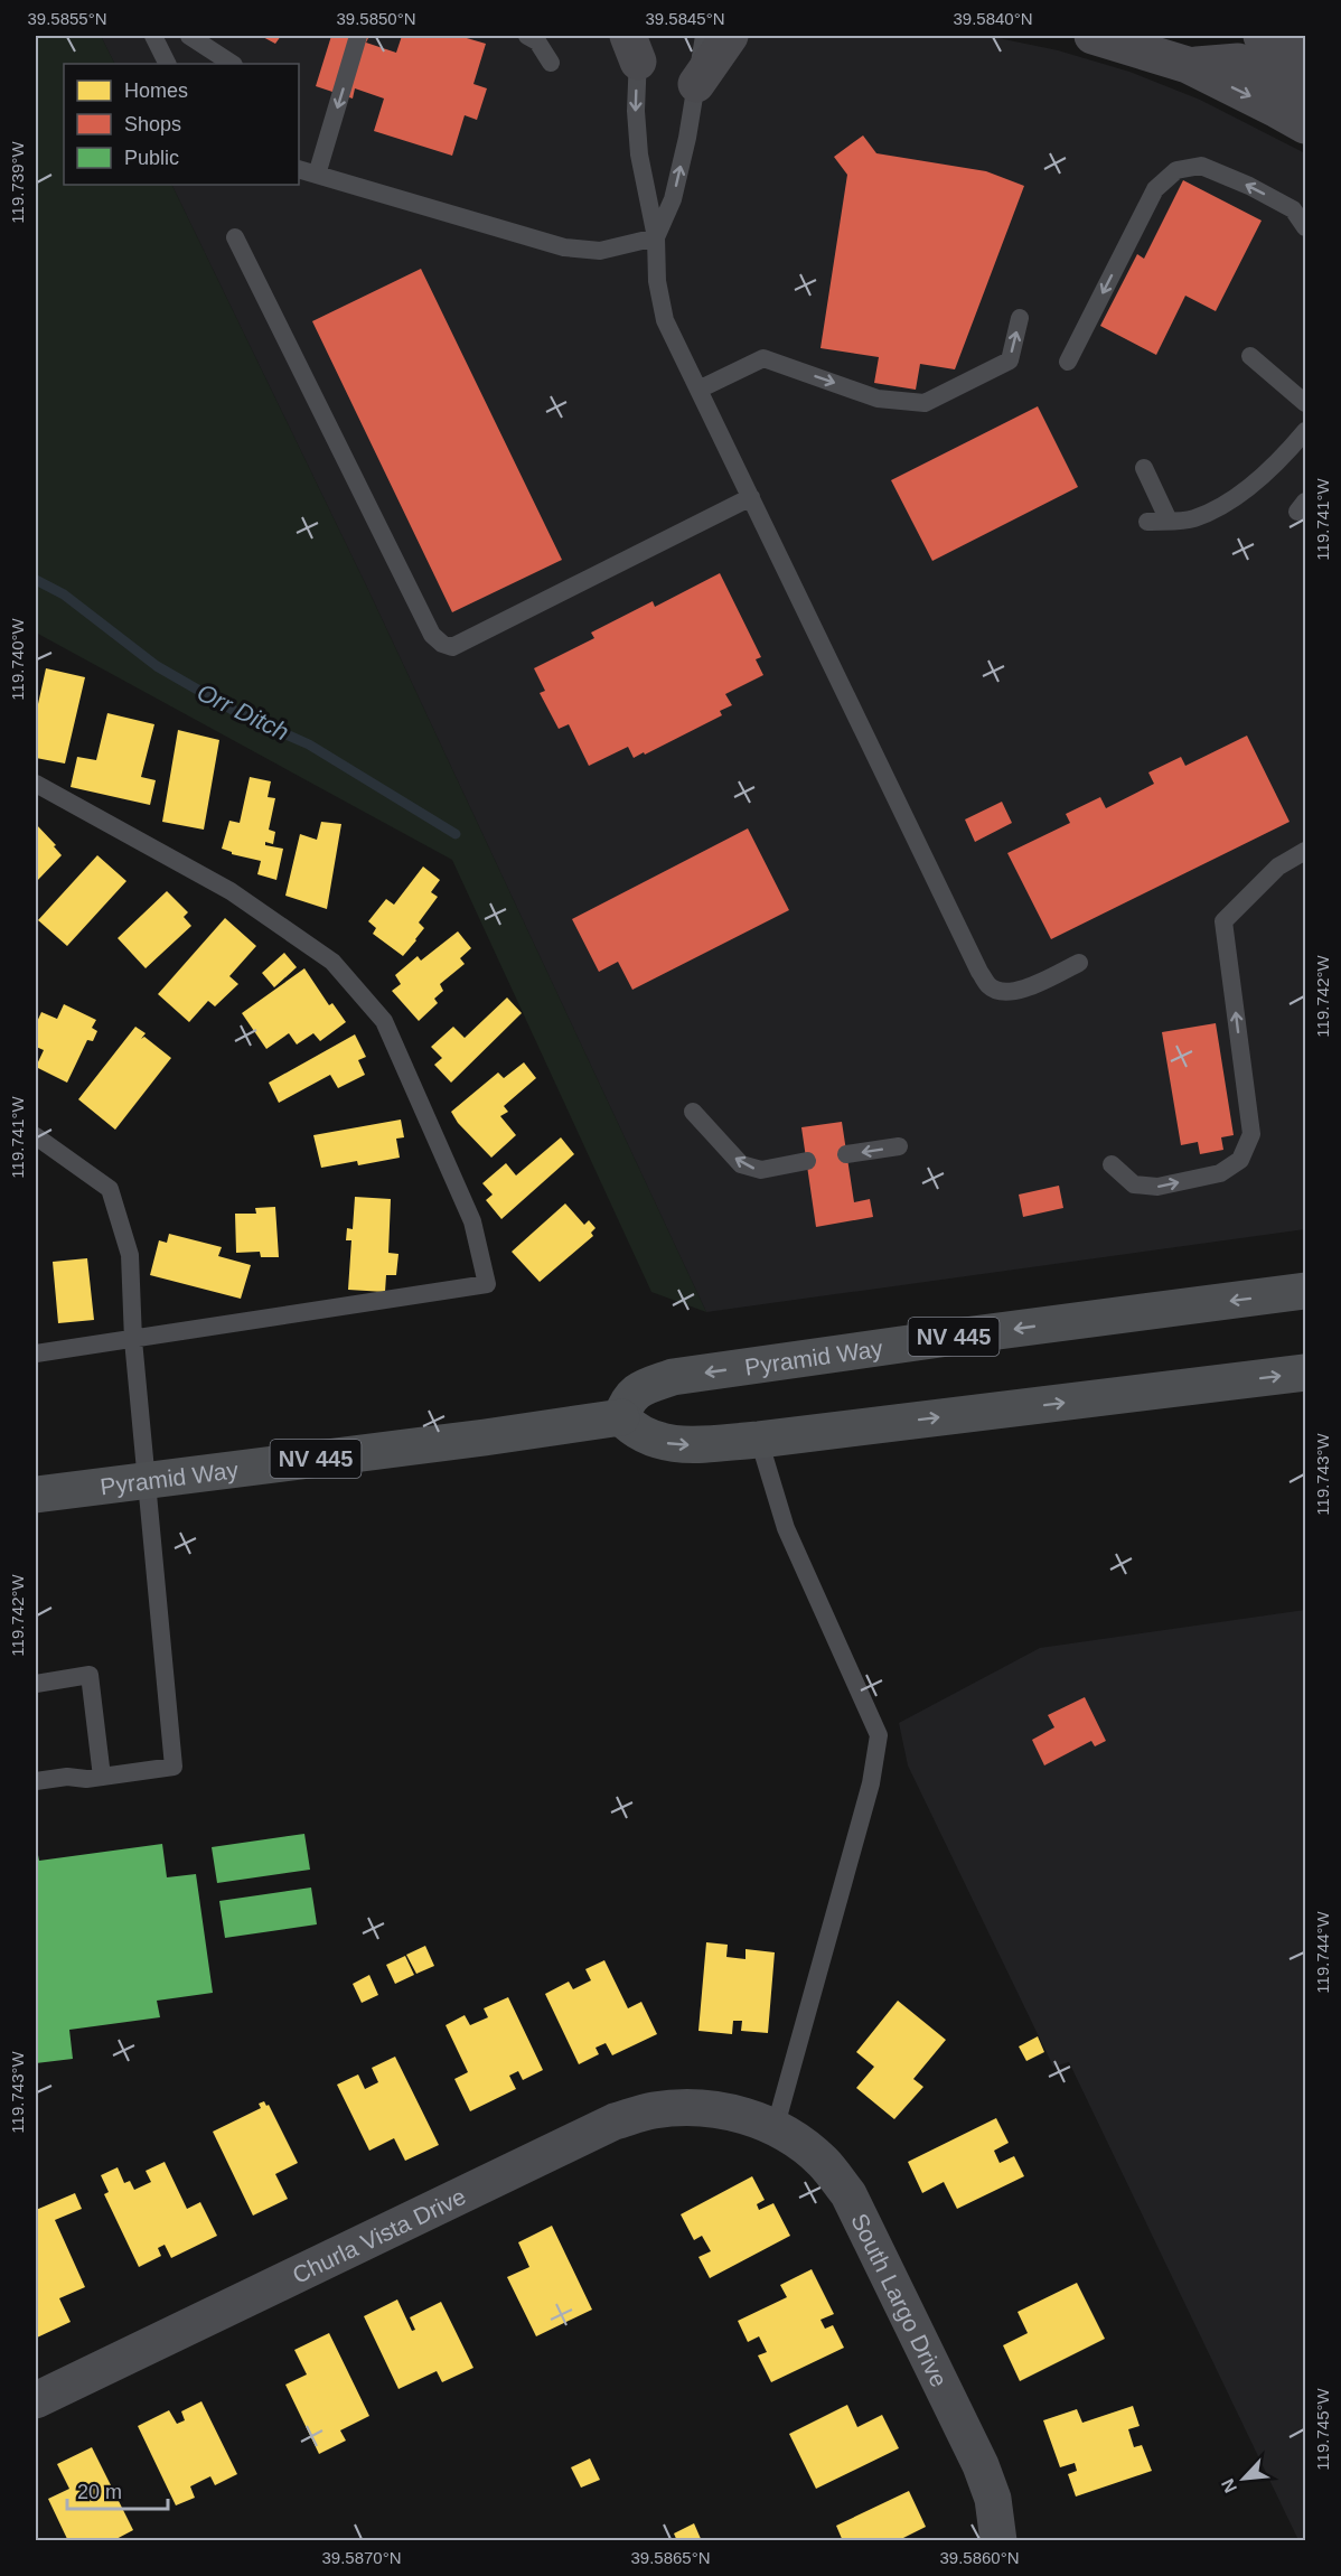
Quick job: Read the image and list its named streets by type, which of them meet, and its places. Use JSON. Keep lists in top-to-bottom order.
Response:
{
  "streets": {
    "main road": ["NV 445", "Pyramid Way"],
    "street": ["Churla Vista Drive", "South Largo Drive"]
  },
  "crossings": [
    ["Churla Vista Drive", "South Largo Drive"]
  ],
  "water": ["Orr Ditch"],
  "legend": ["Homes", "Shops", "Public"],
  "scale_bar": "20 m",
  "north": "bottom left",
  "coordinates": [
    "39.5855°N",
    "39.5850°N",
    "39.5845°N",
    "39.5840°N",
    "119.739°W",
    "119.741°W",
    "119.740°W",
    "119.742°W",
    "119.743°W",
    "119.744°W",
    "119.745°W",
    "39.5870°N",
    "39.5865°N",
    "39.5860°N"
  ]
}
